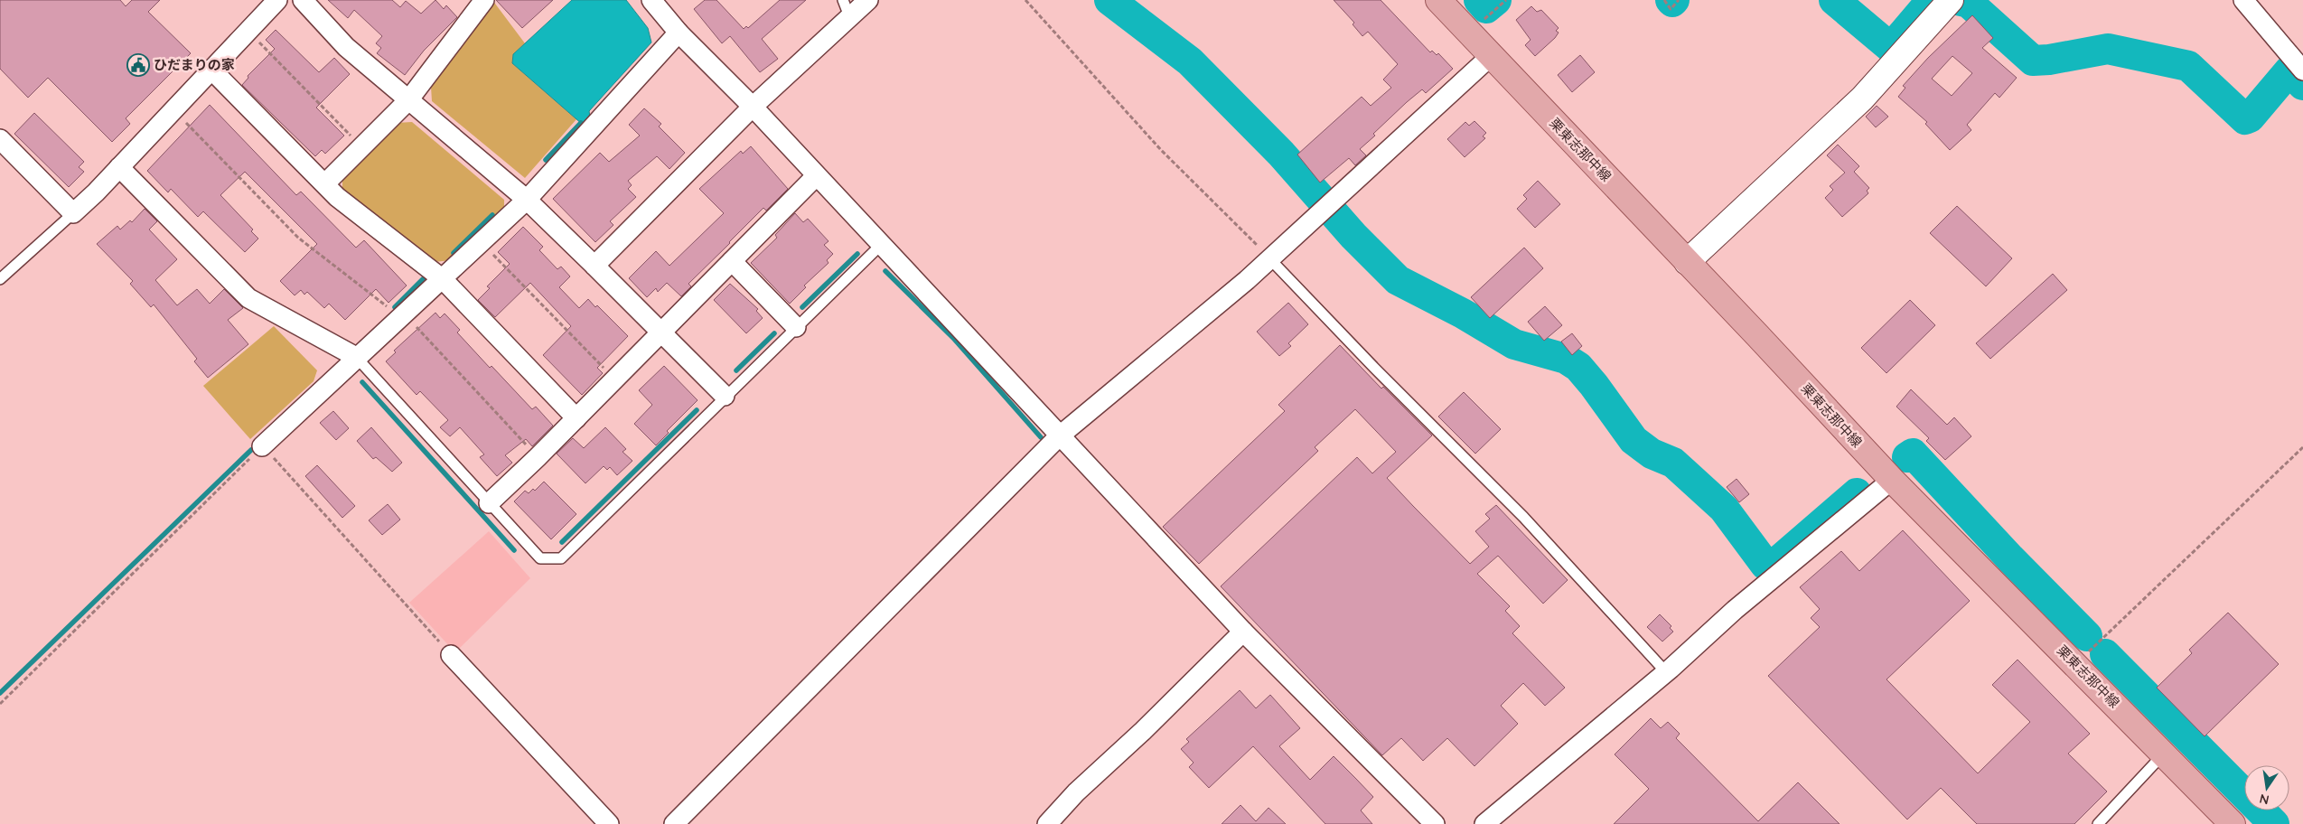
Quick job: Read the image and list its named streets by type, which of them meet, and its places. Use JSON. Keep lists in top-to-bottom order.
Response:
{
  "streets": {
    "main road": ["栗東志那中線"]
  },
  "places": {
    "public building": ["ひだまりの家"]
  },
  "north": "bottom"
}
